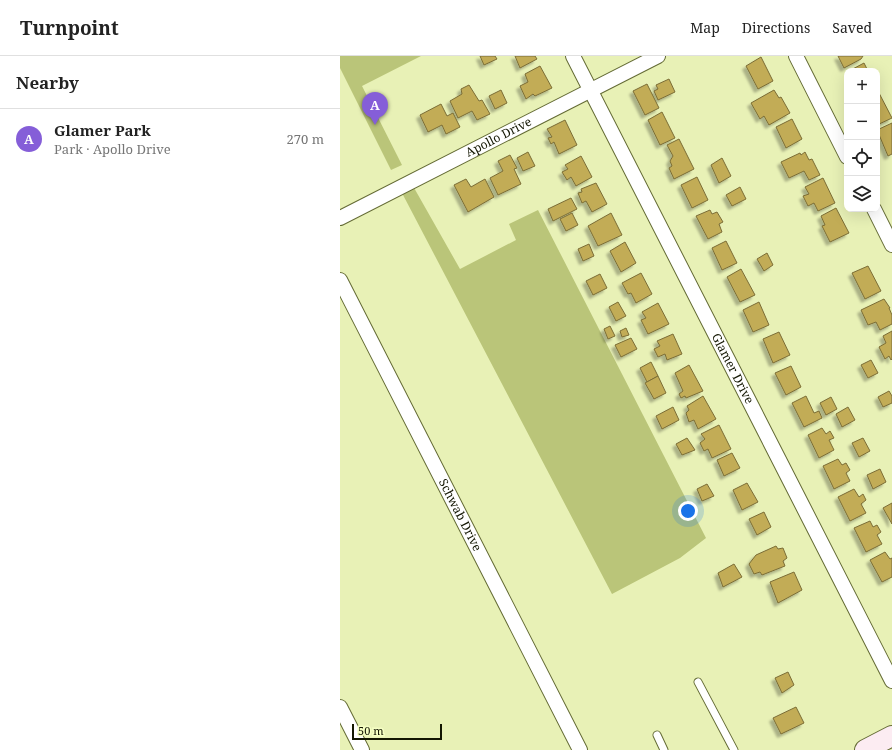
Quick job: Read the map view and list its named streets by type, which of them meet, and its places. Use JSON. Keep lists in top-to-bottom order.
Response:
{
  "streets": {
    "street": ["Apollo Drive", "Glamer Drive", "Schwab Drive"]
  },
  "crossings": [
    ["Apollo Drive", "Glamer Drive"]
  ],
  "scale_bar": "50 m",
  "page": {
    "header": "Turnpoint",
    "nav": ["Map", "Directions", "Saved"],
    "heading": "Nearby",
    "map_buttons": ["+", "−"],
    "pins": "A",
    "list": [
      {
        "mark": "A",
        "name": "Glamer Park",
        "note": "Park · Apollo Drive",
        "value": "270 m"
      }
    ],
    "scale": "50 m"
  }
}
